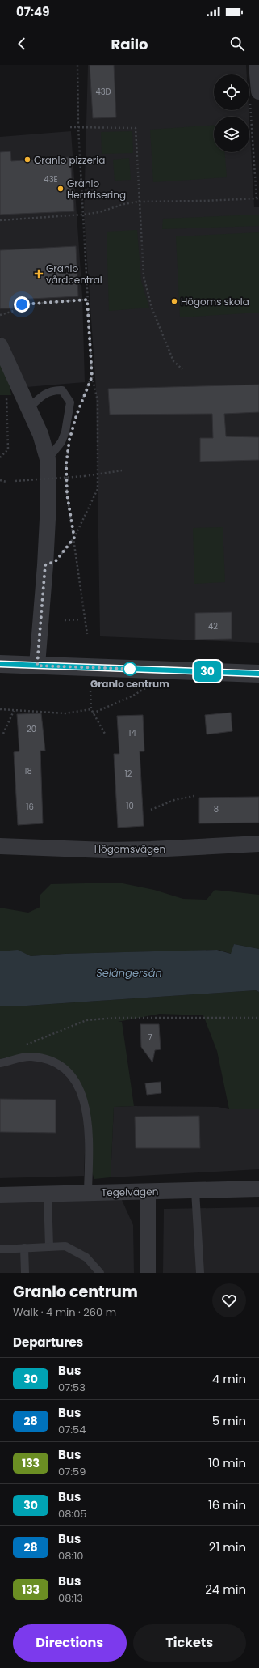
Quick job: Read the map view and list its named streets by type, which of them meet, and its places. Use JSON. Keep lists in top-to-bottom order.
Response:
{
  "streets": {
    "street": ["Högomsvägen", "Tegelvägen"]
  },
  "water": ["Selångersån"],
  "places": {
    "other": [
      "Granlo pizzeria",
      "Granlo Herrfrisering",
      "Högoms skola",
      "Granlo centrum"
    ],
    "health": ["Granlo vårdcentral"]
  },
  "lines": ["bus line 30"],
  "house_numbers": [
    "43D",
    "43E",
    "42",
    "20",
    "14",
    "18",
    "12",
    "10",
    "16",
    "8",
    "7"
  ],
  "page": {
    "status": "07:49",
    "header": "Railo",
    "on_map": "30",
    "heading": [
      ["Granlo centrum", "Walk · 4 min · 260 m"],
      "Departures"
    ],
    "list": [
      {
        "mark": "30",
        "name": "Bus",
        "note": "07:53",
        "value": "4 min"
      },
      {
        "mark": "28",
        "name": "Bus",
        "note": "07:54",
        "value": "5 min"
      },
      {
        "mark": "133",
        "name": "Bus",
        "note": "07:59",
        "value": "10 min"
      },
      {
        "mark": "30",
        "name": "Bus",
        "note": "08:05",
        "value": "16 min"
      },
      {
        "mark": "28",
        "name": "Bus",
        "note": "08:10",
        "value": "21 min"
      },
      {
        "mark": "133",
        "name": "Bus",
        "note": "08:13",
        "value": "24 min"
      }
    ],
    "buttons": ["Directions", "Tickets"]
  }
}
